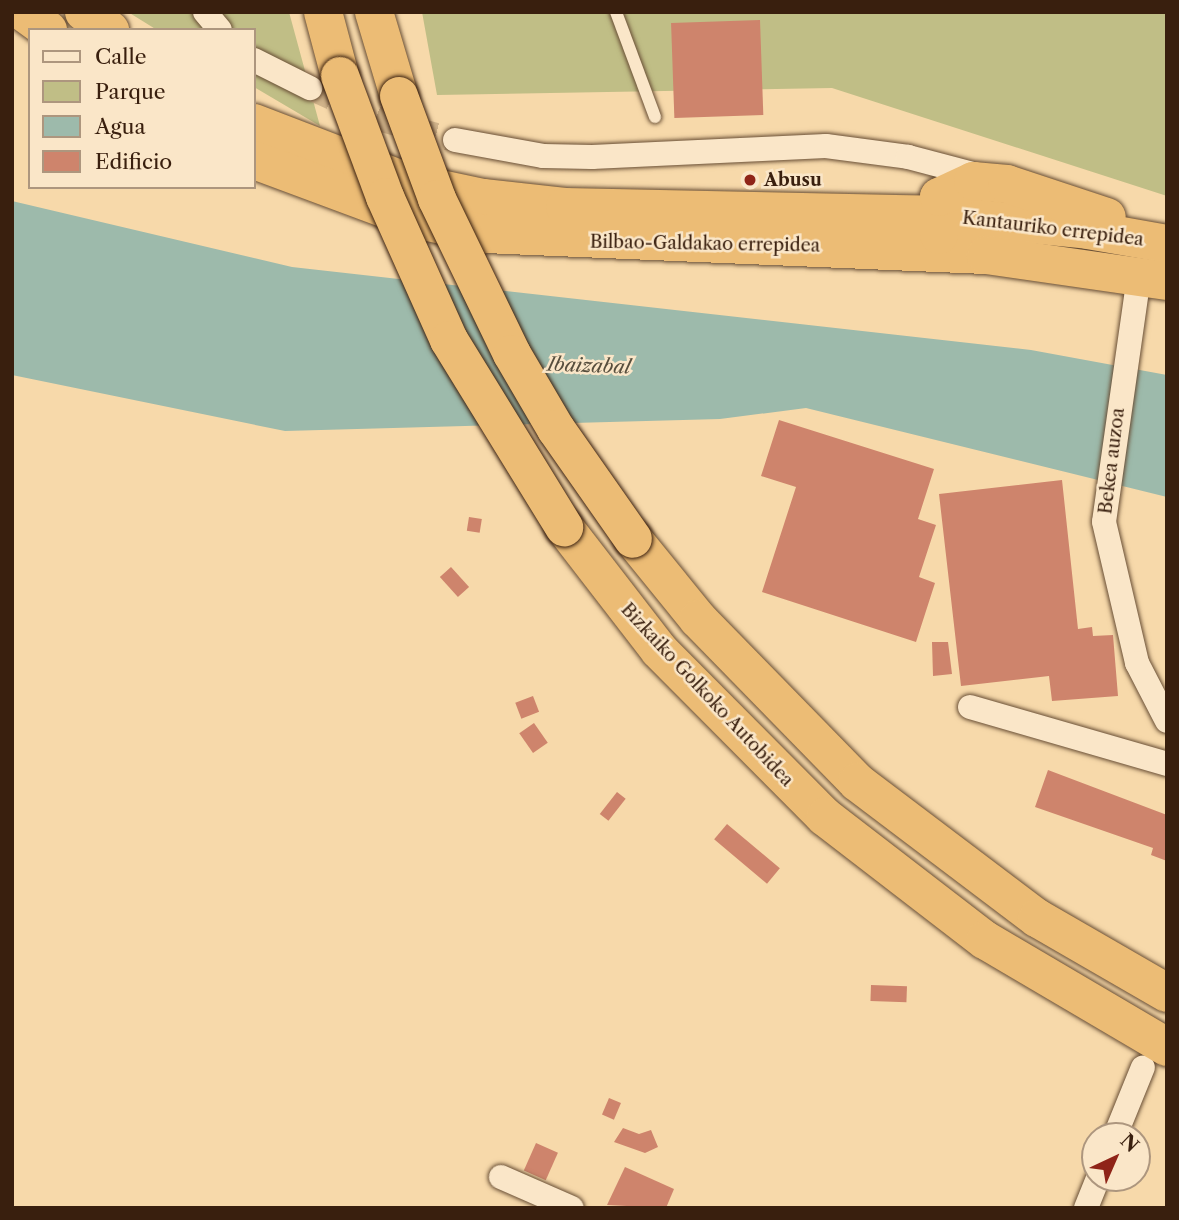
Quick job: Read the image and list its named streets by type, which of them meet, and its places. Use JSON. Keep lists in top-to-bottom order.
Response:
{
  "streets": {
    "highway": ["Kantauriko errepidea", "Bilbao-Galdakao errepidea", "Bizkaiko Golkoko Autobidea"],
    "street": ["Bekea auzoa"]
  },
  "crossings": [
    ["Kantauriko errepidea", "Bilbao-Galdakao errepidea"],
    ["Bilbao-Galdakao errepidea", "Bekea auzoa"]
  ],
  "water": ["Ibaizabal"],
  "places": ["Abusu"],
  "legend": [
    "Calle",
    "Parque",
    "Agua",
    "Edificio"
  ],
  "north": "top right"
}
